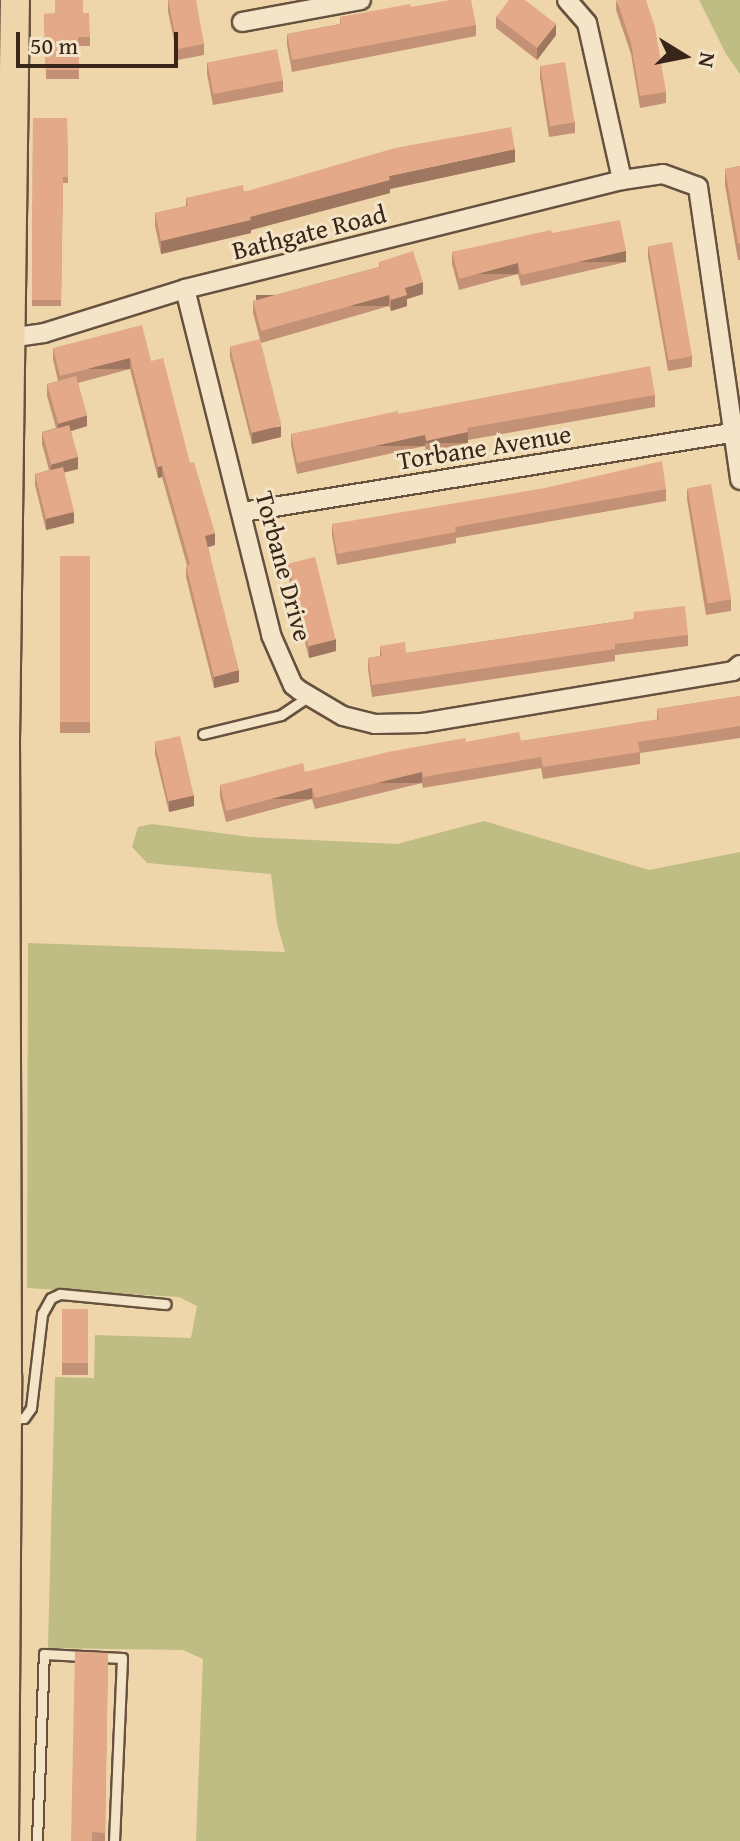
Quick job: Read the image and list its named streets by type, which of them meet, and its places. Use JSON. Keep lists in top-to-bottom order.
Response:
{
  "streets": {
    "street": ["Bathgate Road", "Torbane Avenue", "Torbane Drive"]
  },
  "crossings": [
    ["Bathgate Road", "Torbane Drive"],
    ["Torbane Avenue", "Torbane Drive"]
  ],
  "scale_bar": "50 m",
  "north": "right"
}
